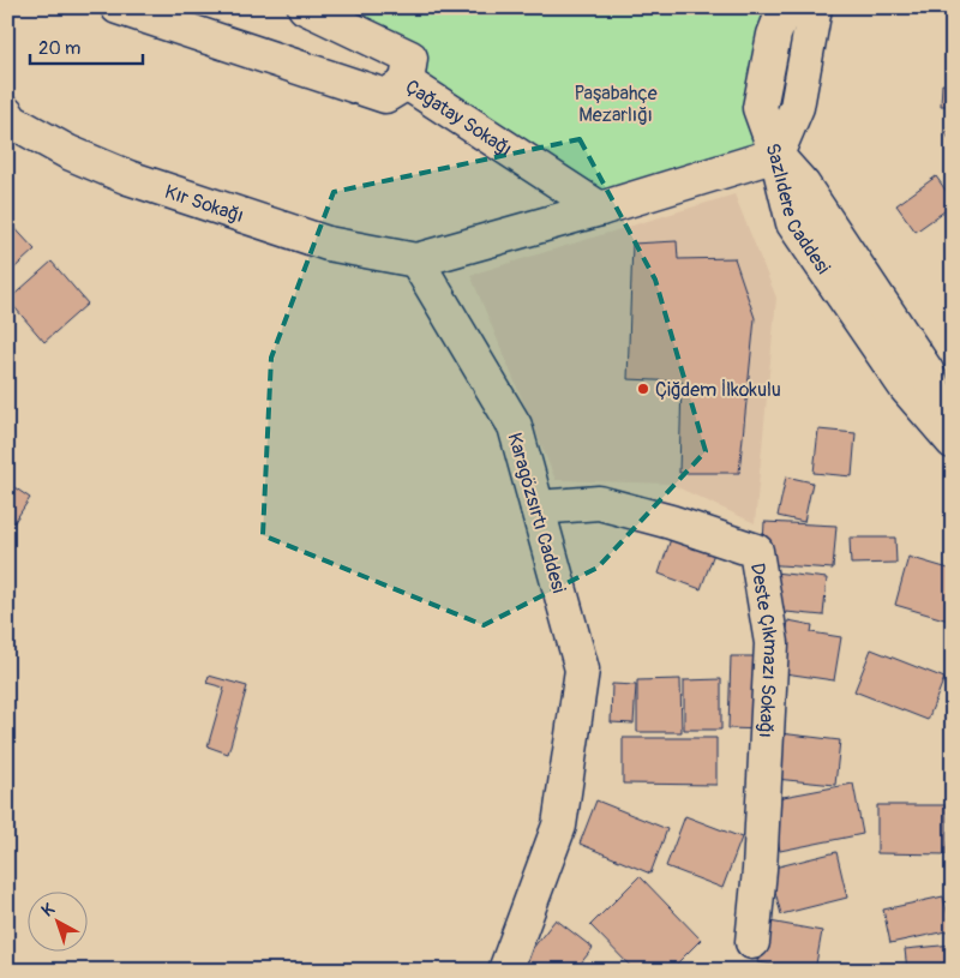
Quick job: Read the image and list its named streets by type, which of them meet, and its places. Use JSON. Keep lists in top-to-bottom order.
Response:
{
  "streets": {
    "street": [
      "Çağatay Sokağı",
      "Kır Sokağı",
      "Sazlıdere Caddesi",
      "Karagözsırtı Caddesi",
      "Deste Çıkmazı Sokağı"
    ]
  },
  "crossings": [
    ["Kır Sokağı", "Karagözsırtı Caddesi"],
    ["Karagözsırtı Caddesi", "Deste Çıkmazı Sokağı"]
  ],
  "parks": ["Paşabahçe Mezarlığı"],
  "places": ["Çiğdem İlkokulu"],
  "scale_bar": "20 m",
  "north": "top left"
}
